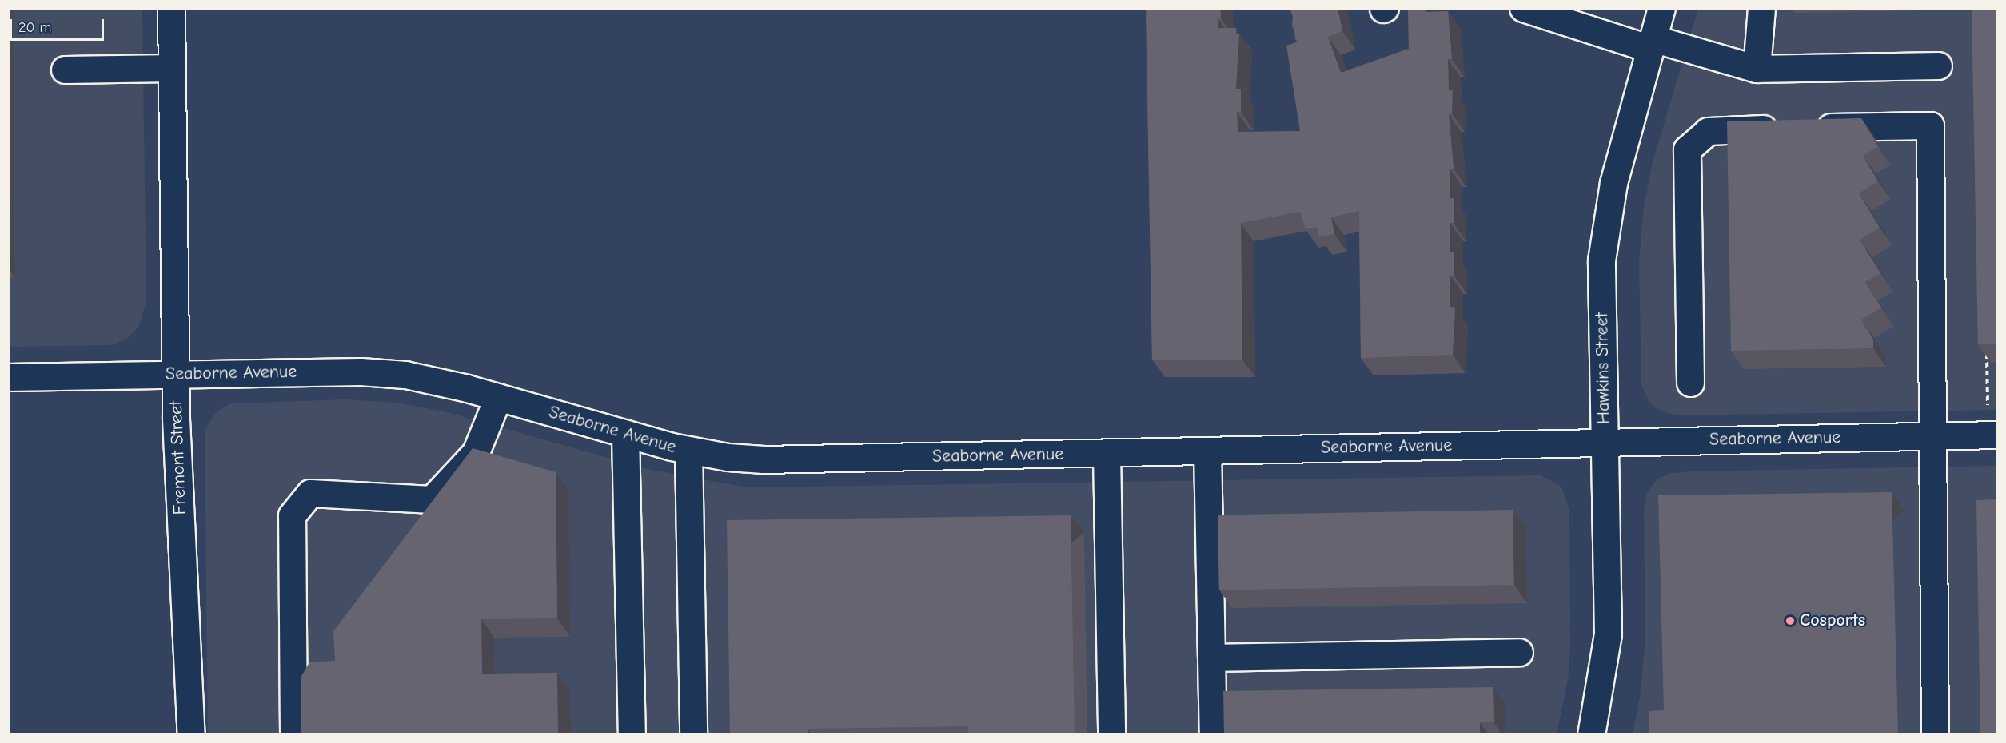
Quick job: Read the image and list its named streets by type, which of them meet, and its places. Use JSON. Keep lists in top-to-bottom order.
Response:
{
  "streets": {
    "street": ["Hawkins Street", "Seaborne Avenue", "Fremont Street"]
  },
  "crossings": [
    ["Hawkins Street", "Seaborne Avenue"],
    ["Seaborne Avenue", "Fremont Street"]
  ],
  "places": ["Cosports"],
  "scale_bar": "20 m"
}
